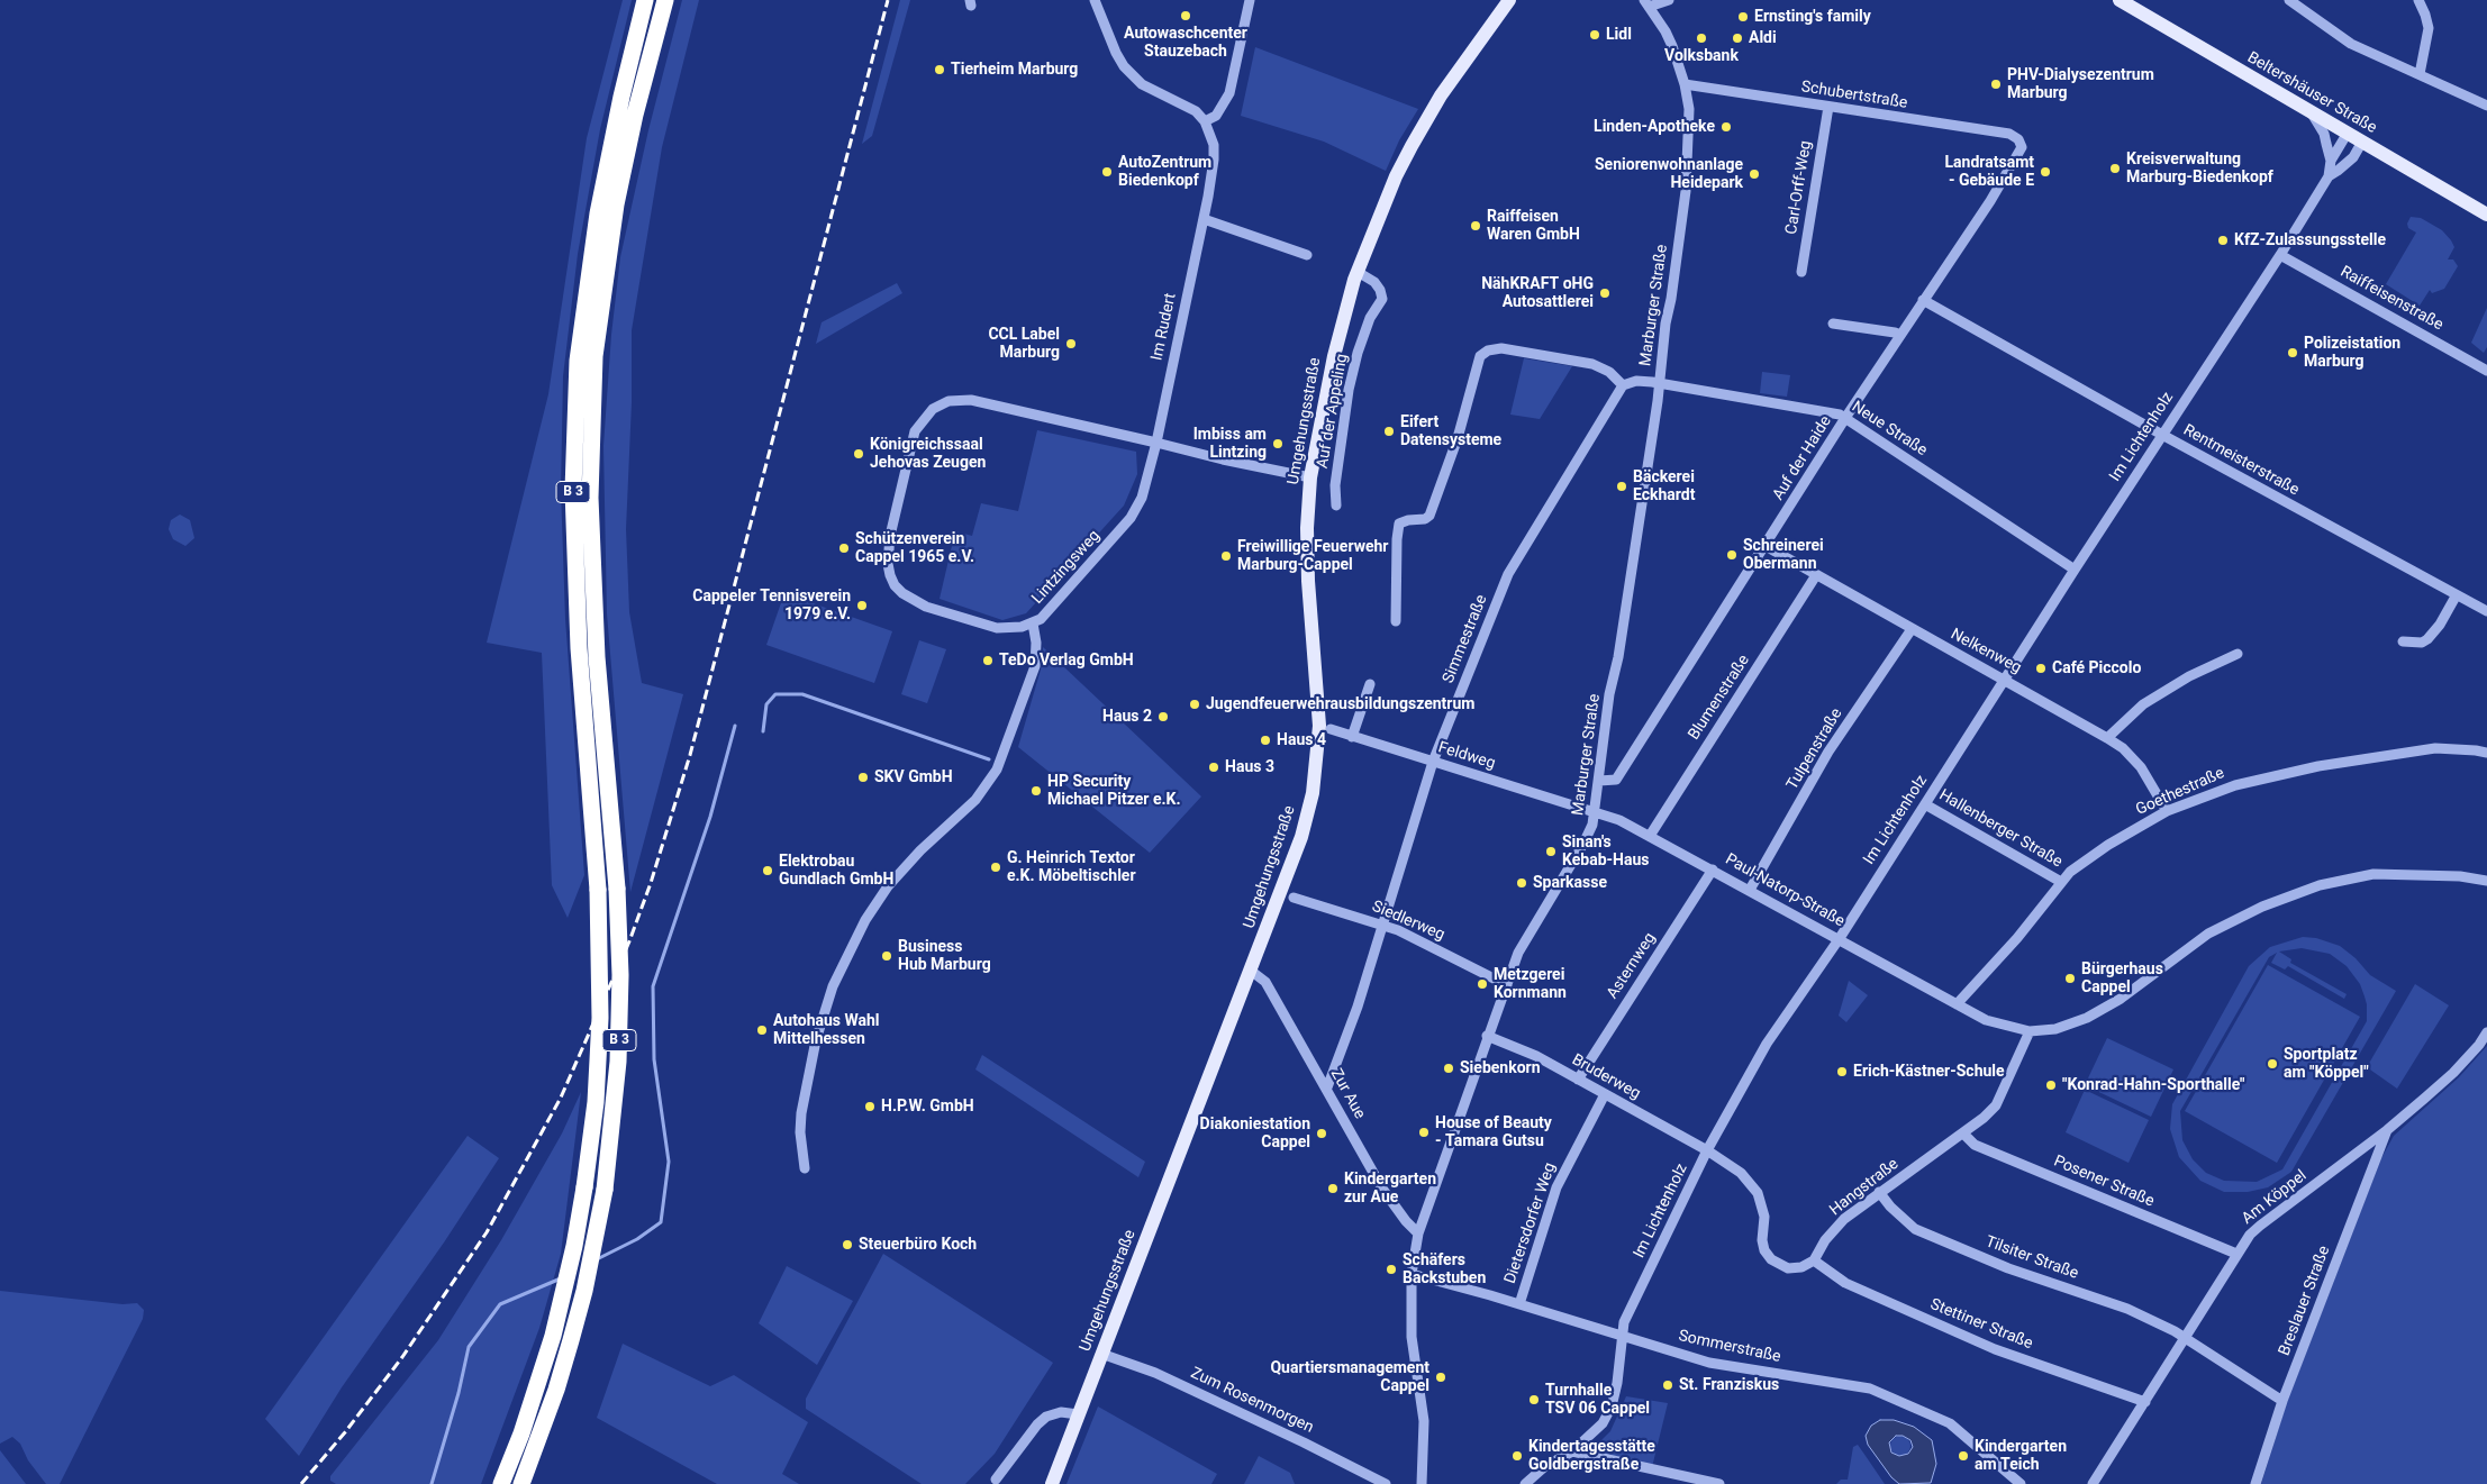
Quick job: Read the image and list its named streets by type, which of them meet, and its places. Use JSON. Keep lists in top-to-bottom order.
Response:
{
  "streets": {
    "highway": ["B 3"],
    "main road": ["Beltershäuser Straße", "Umgehungsstraße"],
    "street": [
      "Schubertstraße",
      "Carl-Orff-Weg",
      "Raiffeisenstraße",
      "Marburger Straße",
      "Im Rudert",
      "Auf der Appeling",
      "Neue Straße",
      "Im Lichtenholz",
      "Auf der Haide",
      "Rentmeisterstraße",
      "Lintzingsweg",
      "Simmestraße",
      "Nelkenweg",
      "Blumenstraße",
      "Tulpenstraße",
      "Feldweg",
      "Goethestraße",
      "Hallenberger Straße",
      "Paul-Natorp-Straße",
      "Siedlerweg",
      "Asternweg",
      "Bruderweg",
      "Zur Aue",
      "Posener Straße",
      "Hangstraße",
      "Am Köppel",
      "Dietersdorfer Weg",
      "Tilsiter Straße",
      "Breslauer Straße",
      "Stettiner Straße",
      "Sommerstraße",
      "Zum Rosenmorgen"
    ]
  },
  "crossings": [
    ["Beltershäuser Straße", "Im Lichtenholz"],
    ["Schubertstraße", "Carl-Orff-Weg"],
    ["Schubertstraße", "Marburger Straße"],
    ["Schubertstraße", "Auf der Haide"],
    ["Raiffeisenstraße", "Im Lichtenholz"],
    ["Marburger Straße", "Neue Straße"],
    ["Marburger Straße", "Auf der Haide"],
    ["Marburger Straße", "Feldweg"],
    ["Marburger Straße", "Paul-Natorp-Straße"],
    ["Marburger Straße", "Siedlerweg"],
    ["Marburger Straße", "Bruderweg"],
    ["Marburger Straße", "Zur Aue"],
    ["Marburger Straße", "Sommerstraße"],
    ["Im Rudert", "Lintzingsweg"],
    ["Auf der Appeling", "Umgehungsstraße"],
    ["Umgehungsstraße", "Lintzingsweg"],
    ["Umgehungsstraße", "Zur Aue"],
    ["Umgehungsstraße", "Zum Rosenmorgen"],
    ["Neue Straße", "Im Lichtenholz"],
    ["Neue Straße", "Auf der Haide"],
    ["Im Lichtenholz", "Rentmeisterstraße"],
    ["Im Lichtenholz", "Nelkenweg"],
    ["Im Lichtenholz", "Hallenberger Straße"],
    ["Im Lichtenholz", "Paul-Natorp-Straße"],
    ["Im Lichtenholz", "Bruderweg"],
    ["Im Lichtenholz", "Sommerstraße"],
    ["Auf der Haide", "Rentmeisterstraße"],
    ["Auf der Haide", "Nelkenweg"],
    ["Simmestraße", "Feldweg"],
    ["Simmestraße", "Siedlerweg"],
    ["Simmestraße", "Zur Aue"],
    ["Nelkenweg", "Blumenstraße"],
    ["Nelkenweg", "Tulpenstraße"],
    ["Nelkenweg", "Goethestraße"],
    ["Blumenstraße", "Paul-Natorp-Straße"],
    ["Tulpenstraße", "Paul-Natorp-Straße"],
    ["Feldweg", "Paul-Natorp-Straße"],
    ["Goethestraße", "Hallenberger Straße"],
    ["Goethestraße", "Paul-Natorp-Straße"],
    ["Paul-Natorp-Straße", "Asternweg"],
    ["Paul-Natorp-Straße", "Hangstraße"],
    ["Asternweg", "Bruderweg"],
    ["Bruderweg", "Dietersdorfer Weg"],
    ["Posener Straße", "Hangstraße"],
    ["Posener Straße", "Am Köppel"],
    ["Hangstraße", "Tilsiter Straße"],
    ["Hangstraße", "Stettiner Straße"],
    ["Am Köppel", "Tilsiter Straße"],
    ["Am Köppel", "Breslauer Straße"],
    ["Am Köppel", "Stettiner Straße"],
    ["Dietersdorfer Weg", "Sommerstraße"],
    ["Tilsiter Straße", "Breslauer Straße"]
  ],
  "places": [
    "Autowaschcenter Stauzebach",
    "Ernsting's family",
    "Lidl",
    "Volksbank",
    "Aldi",
    "Tierheim Marburg",
    "PHV-Dialysezentrum Marburg",
    "Linden-Apotheke",
    "Kreisverwaltung Marburg-Biedenkopf",
    "AutoZentrum Biedenkopf",
    "Landratsamt - Gebäude E",
    "Seniorenwohnanlage Heidepark",
    "Raiffeisen Waren GmbH",
    "KfZ-Zulassungsstelle",
    "NähKRAFT oHG Autosattlerei",
    "CCL Label Marburg",
    "Polizeistation Marburg",
    "Eifert Datensysteme",
    "Imbiss am Lintzing",
    "Königreichssaal Jehovas Zeugen",
    "Bäckerei Eckhardt",
    "Schützenverein Cappel 1965 e.V.",
    "Schreinerei Obermann",
    "Freiwillige Feuerwehr Marburg-Cappel",
    "Cappeler Tennisverein 1979 e.V.",
    "TeDo Verlag GmbH",
    "Café Piccolo",
    "Jugendfeuerwehrausbildungszentrum",
    "Haus 2",
    "Haus 4",
    "Haus 3",
    "SKV GmbH",
    "HP Security Michael Pitzer e.K.",
    "Sinan's Kebab-Haus",
    "G. Heinrich Textor e.K. Möbeltischler",
    "Elektrobau Gundlach GmbH",
    "Sparkasse",
    "Business Hub Marburg",
    "Bürgerhaus Cappel",
    "Metzgerei Kornmann",
    "Autohaus Wahl Mittelhessen",
    "Sportplatz am \"Köppel\"",
    "Siebenkorn",
    "Erich-Kästner-Schule",
    "\"Konrad-Hahn-Sporthalle\"",
    "H.P.W. GmbH",
    "House of Beauty - Tamara Gutsu",
    "Diakoniestation Cappel",
    "Kindergarten zur Aue",
    "Steuerbüro Koch",
    "Schäfers Backstuben",
    "Quartiersmanagement Cappel",
    "St. Franziskus",
    "Turnhalle TSV 06 Cappel",
    "Kindertagesstätte Goldbergstraße",
    "Kindergarten am Teich"
  ]
}
